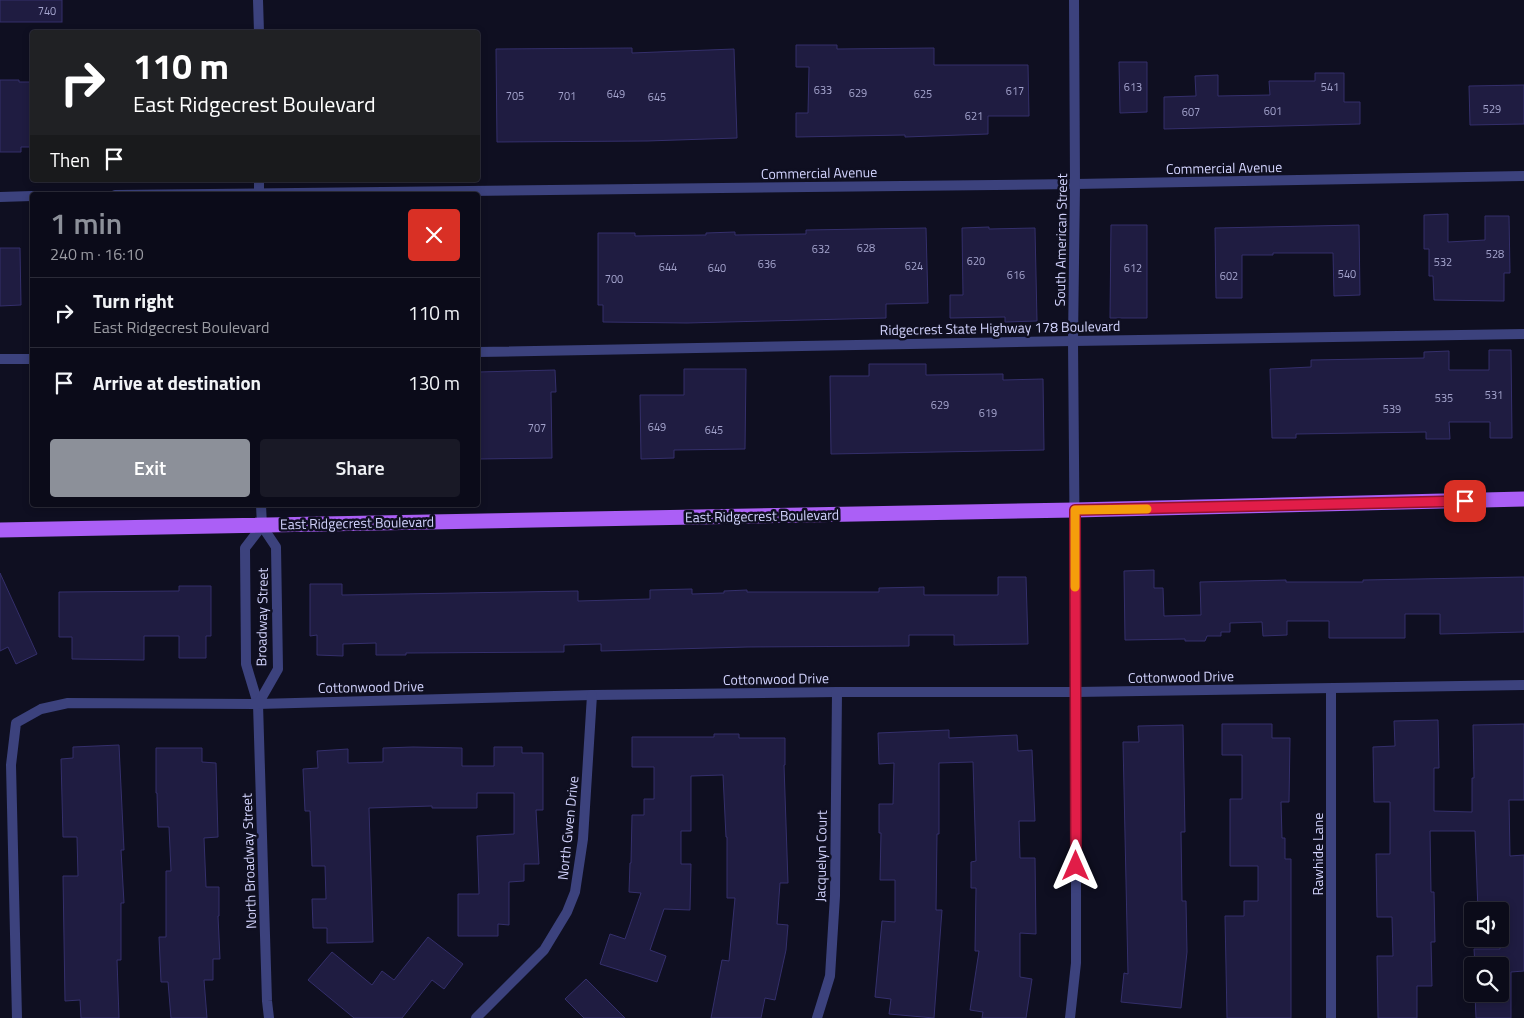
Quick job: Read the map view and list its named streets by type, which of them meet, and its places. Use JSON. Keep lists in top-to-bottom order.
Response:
{
  "streets": {
    "main road": ["East Ridgecrest Boulevard"],
    "street": [
      "Commercial Avenue",
      "South American Street",
      "Ridgecrest State Highway 178 Boulevard",
      "Broadway Street",
      "Cottonwood Drive",
      "North Gwen Drive",
      "Rawhide Lane",
      "Jacquelyn Court",
      "North Broadway Street"
    ]
  },
  "crossings": [
    ["Commercial Avenue", "South American Street"],
    ["South American Street", "Ridgecrest State Highway 178 Boulevard"],
    ["South American Street", "East Ridgecrest Boulevard"],
    ["South American Street", "Cottonwood Drive"],
    ["East Ridgecrest Boulevard", "Broadway Street"],
    ["Broadway Street", "Cottonwood Drive"],
    ["Broadway Street", "North Broadway Street"],
    ["Cottonwood Drive", "North Gwen Drive"],
    ["Cottonwood Drive", "Rawhide Lane"],
    ["Cottonwood Drive", "Jacquelyn Court"],
    ["Cottonwood Drive", "North Broadway Street"]
  ],
  "house_numbers": [
    "740",
    "613",
    "541",
    "633",
    "617",
    "629",
    "649",
    "625",
    "705",
    "701",
    "645",
    "529",
    "601",
    "607",
    "621",
    "628",
    "632",
    "528",
    "620",
    "532",
    "636",
    "624",
    "644",
    "640",
    "612",
    "540",
    "616",
    "602",
    "700",
    "531",
    "535",
    "629",
    "539",
    "619",
    "649",
    "707",
    "645"
  ],
  "page": {
    "turn": ["110 m", "East Ridgecrest Boulevard"],
    "then": "Then",
    "heading": ["1 min", "240 m · 16:10"],
    "list": [
      {
        "name": "Turn right",
        "note": "East Ridgecrest Boulevard",
        "value": "110 m"
      },
      {
        "name": "Arrive at destination",
        "value": "130 m"
      }
    ],
    "buttons": ["Exit", "Share"]
  }
}
